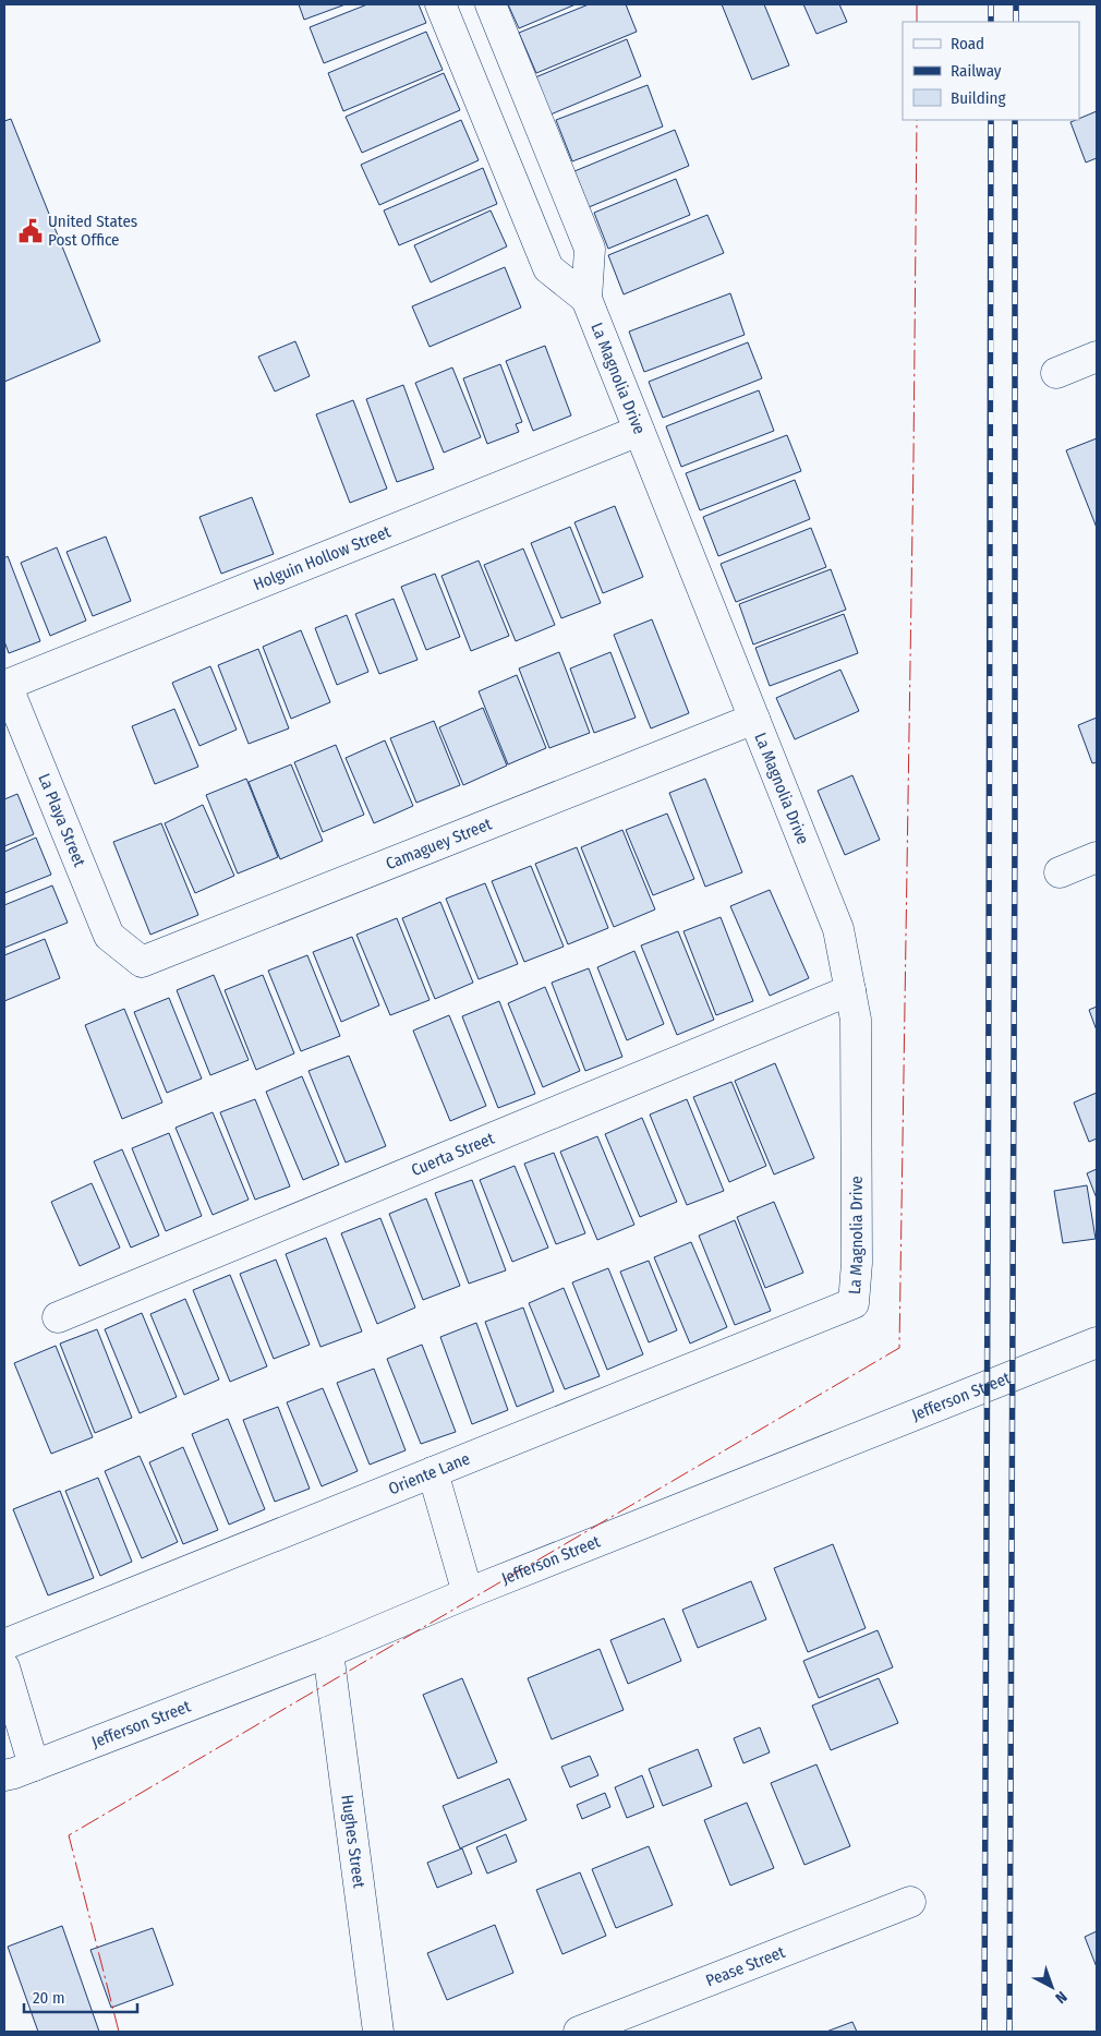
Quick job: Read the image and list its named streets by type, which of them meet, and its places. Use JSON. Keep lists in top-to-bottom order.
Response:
{
  "streets": {
    "street": [
      "La Magnolia Drive",
      "Holguin Hollow Street",
      "La Playa Street",
      "Camaguey Street",
      "Cuerta Street",
      "Jefferson Street",
      "Oriente Lane",
      "Hughes Street",
      "Pease Street"
    ]
  },
  "crossings": [
    ["La Magnolia Drive", "Holguin Hollow Street"],
    ["La Magnolia Drive", "Camaguey Street"],
    ["La Magnolia Drive", "Cuerta Street"],
    ["La Magnolia Drive", "Oriente Lane"],
    ["Holguin Hollow Street", "La Playa Street"],
    ["La Playa Street", "Camaguey Street"],
    ["Jefferson Street", "Hughes Street"]
  ],
  "places": {
    "public building": ["United States Post Office"]
  },
  "legend": ["Road", "Railway", "Building"],
  "scale_bar": "20 m",
  "north": "bottom right"
}
